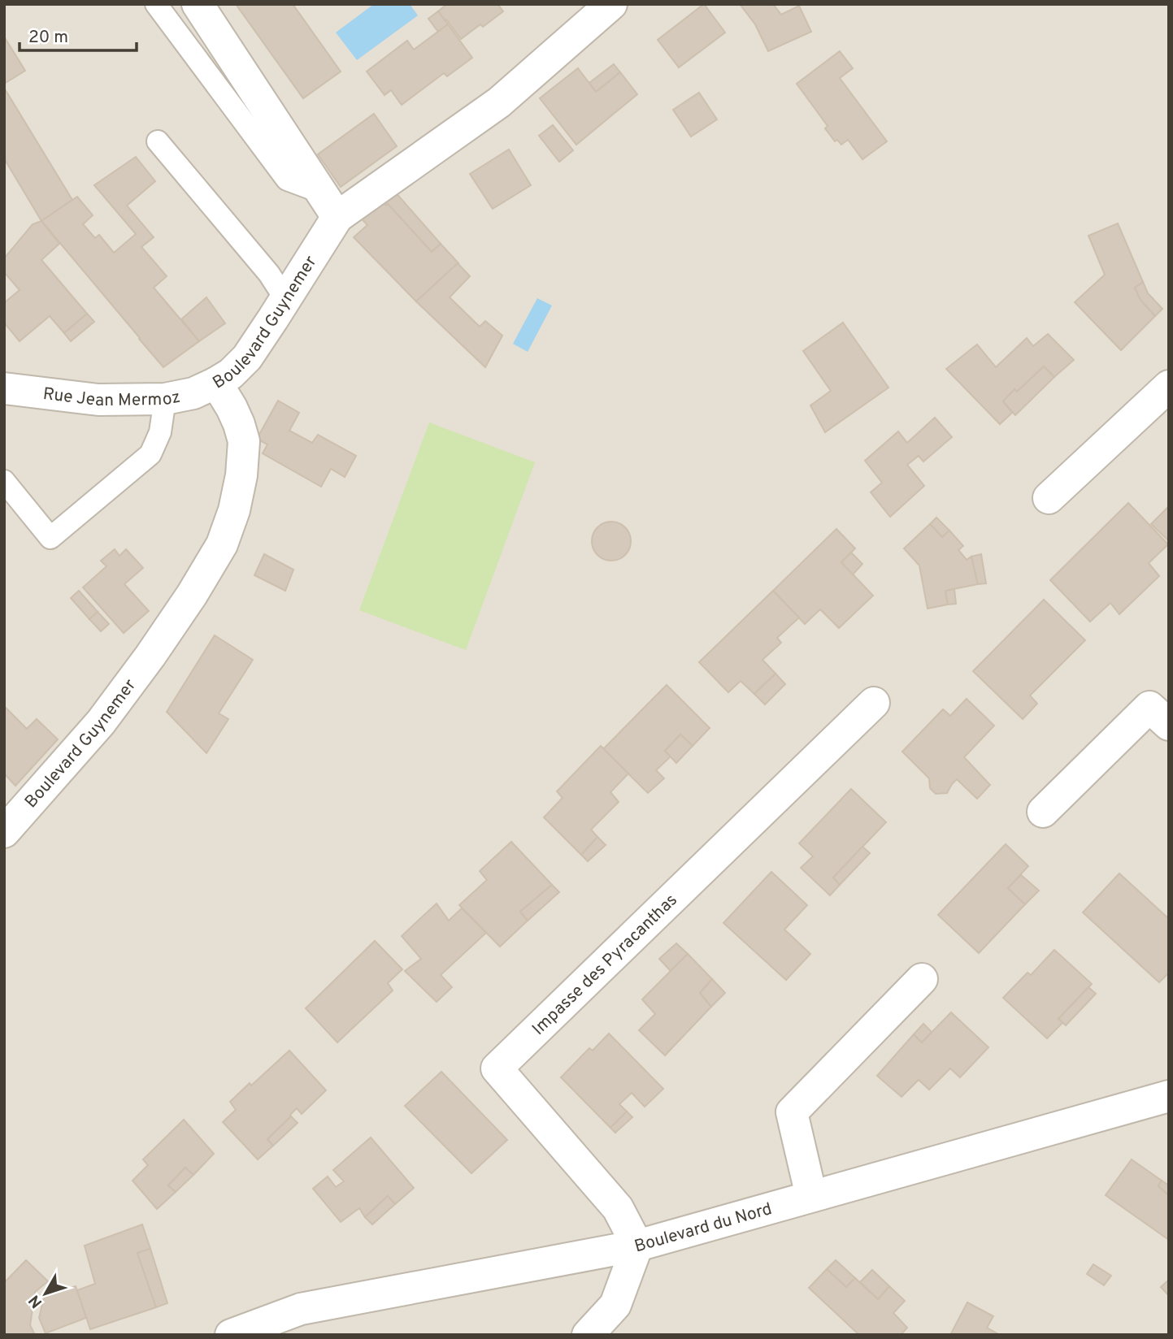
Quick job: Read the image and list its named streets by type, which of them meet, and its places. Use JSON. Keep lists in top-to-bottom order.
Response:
{
  "streets": {
    "street": [
      "Boulevard Guynemer",
      "Rue Jean Mermoz",
      "Impasse des Pyracanthas",
      "Boulevard du Nord"
    ]
  },
  "crossings": [
    ["Boulevard Guynemer", "Rue Jean Mermoz"],
    ["Impasse des Pyracanthas", "Boulevard du Nord"]
  ],
  "scale_bar": "20 m",
  "north": "bottom left"
}
